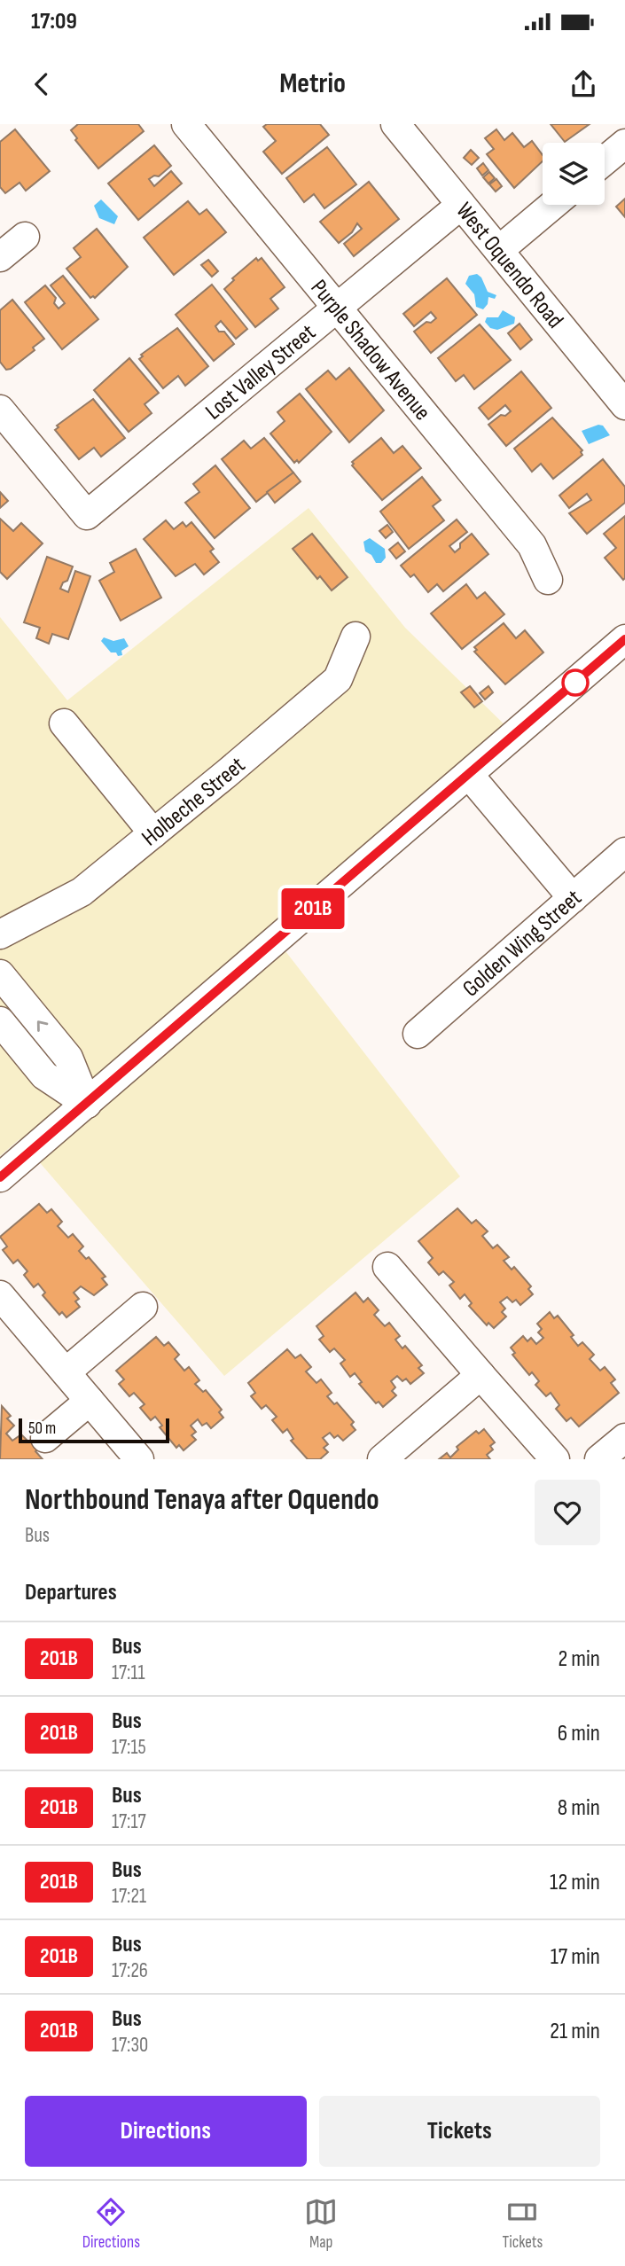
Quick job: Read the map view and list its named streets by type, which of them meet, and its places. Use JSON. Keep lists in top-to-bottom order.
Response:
{
  "streets": {
    "street": [
      "West Oquendo Road",
      "Purple Shadow Avenue",
      "Lost Valley Street",
      "Holbeche Street",
      "Golden Wing Street"
    ]
  },
  "crossings": [
    ["West Oquendo Road", "Lost Valley Street"],
    ["Purple Shadow Avenue", "Lost Valley Street"]
  ],
  "lines": ["bus line 201B"],
  "scale_bar": "50 m",
  "page": {
    "status": "17:09",
    "header": "Metrio",
    "on_map": "201B",
    "scale": "50 m",
    "heading": [
      ["Northbound Tenaya after Oquendo", "Bus"],
      "Departures"
    ],
    "list": [
      {
        "mark": "201B",
        "name": "Bus",
        "note": "17:11",
        "value": "2 min"
      },
      {
        "mark": "201B",
        "name": "Bus",
        "note": "17:15",
        "value": "6 min"
      },
      {
        "mark": "201B",
        "name": "Bus",
        "note": "17:17",
        "value": "8 min"
      },
      {
        "mark": "201B",
        "name": "Bus",
        "note": "17:21",
        "value": "12 min"
      },
      {
        "mark": "201B",
        "name": "Bus",
        "note": "17:26",
        "value": "17 min"
      },
      {
        "mark": "201B",
        "name": "Bus",
        "note": "17:30",
        "value": "21 min"
      }
    ],
    "buttons": ["Directions", "Tickets"],
    "tabs": ["Directions", "Map", "Tickets"]
  }
}
